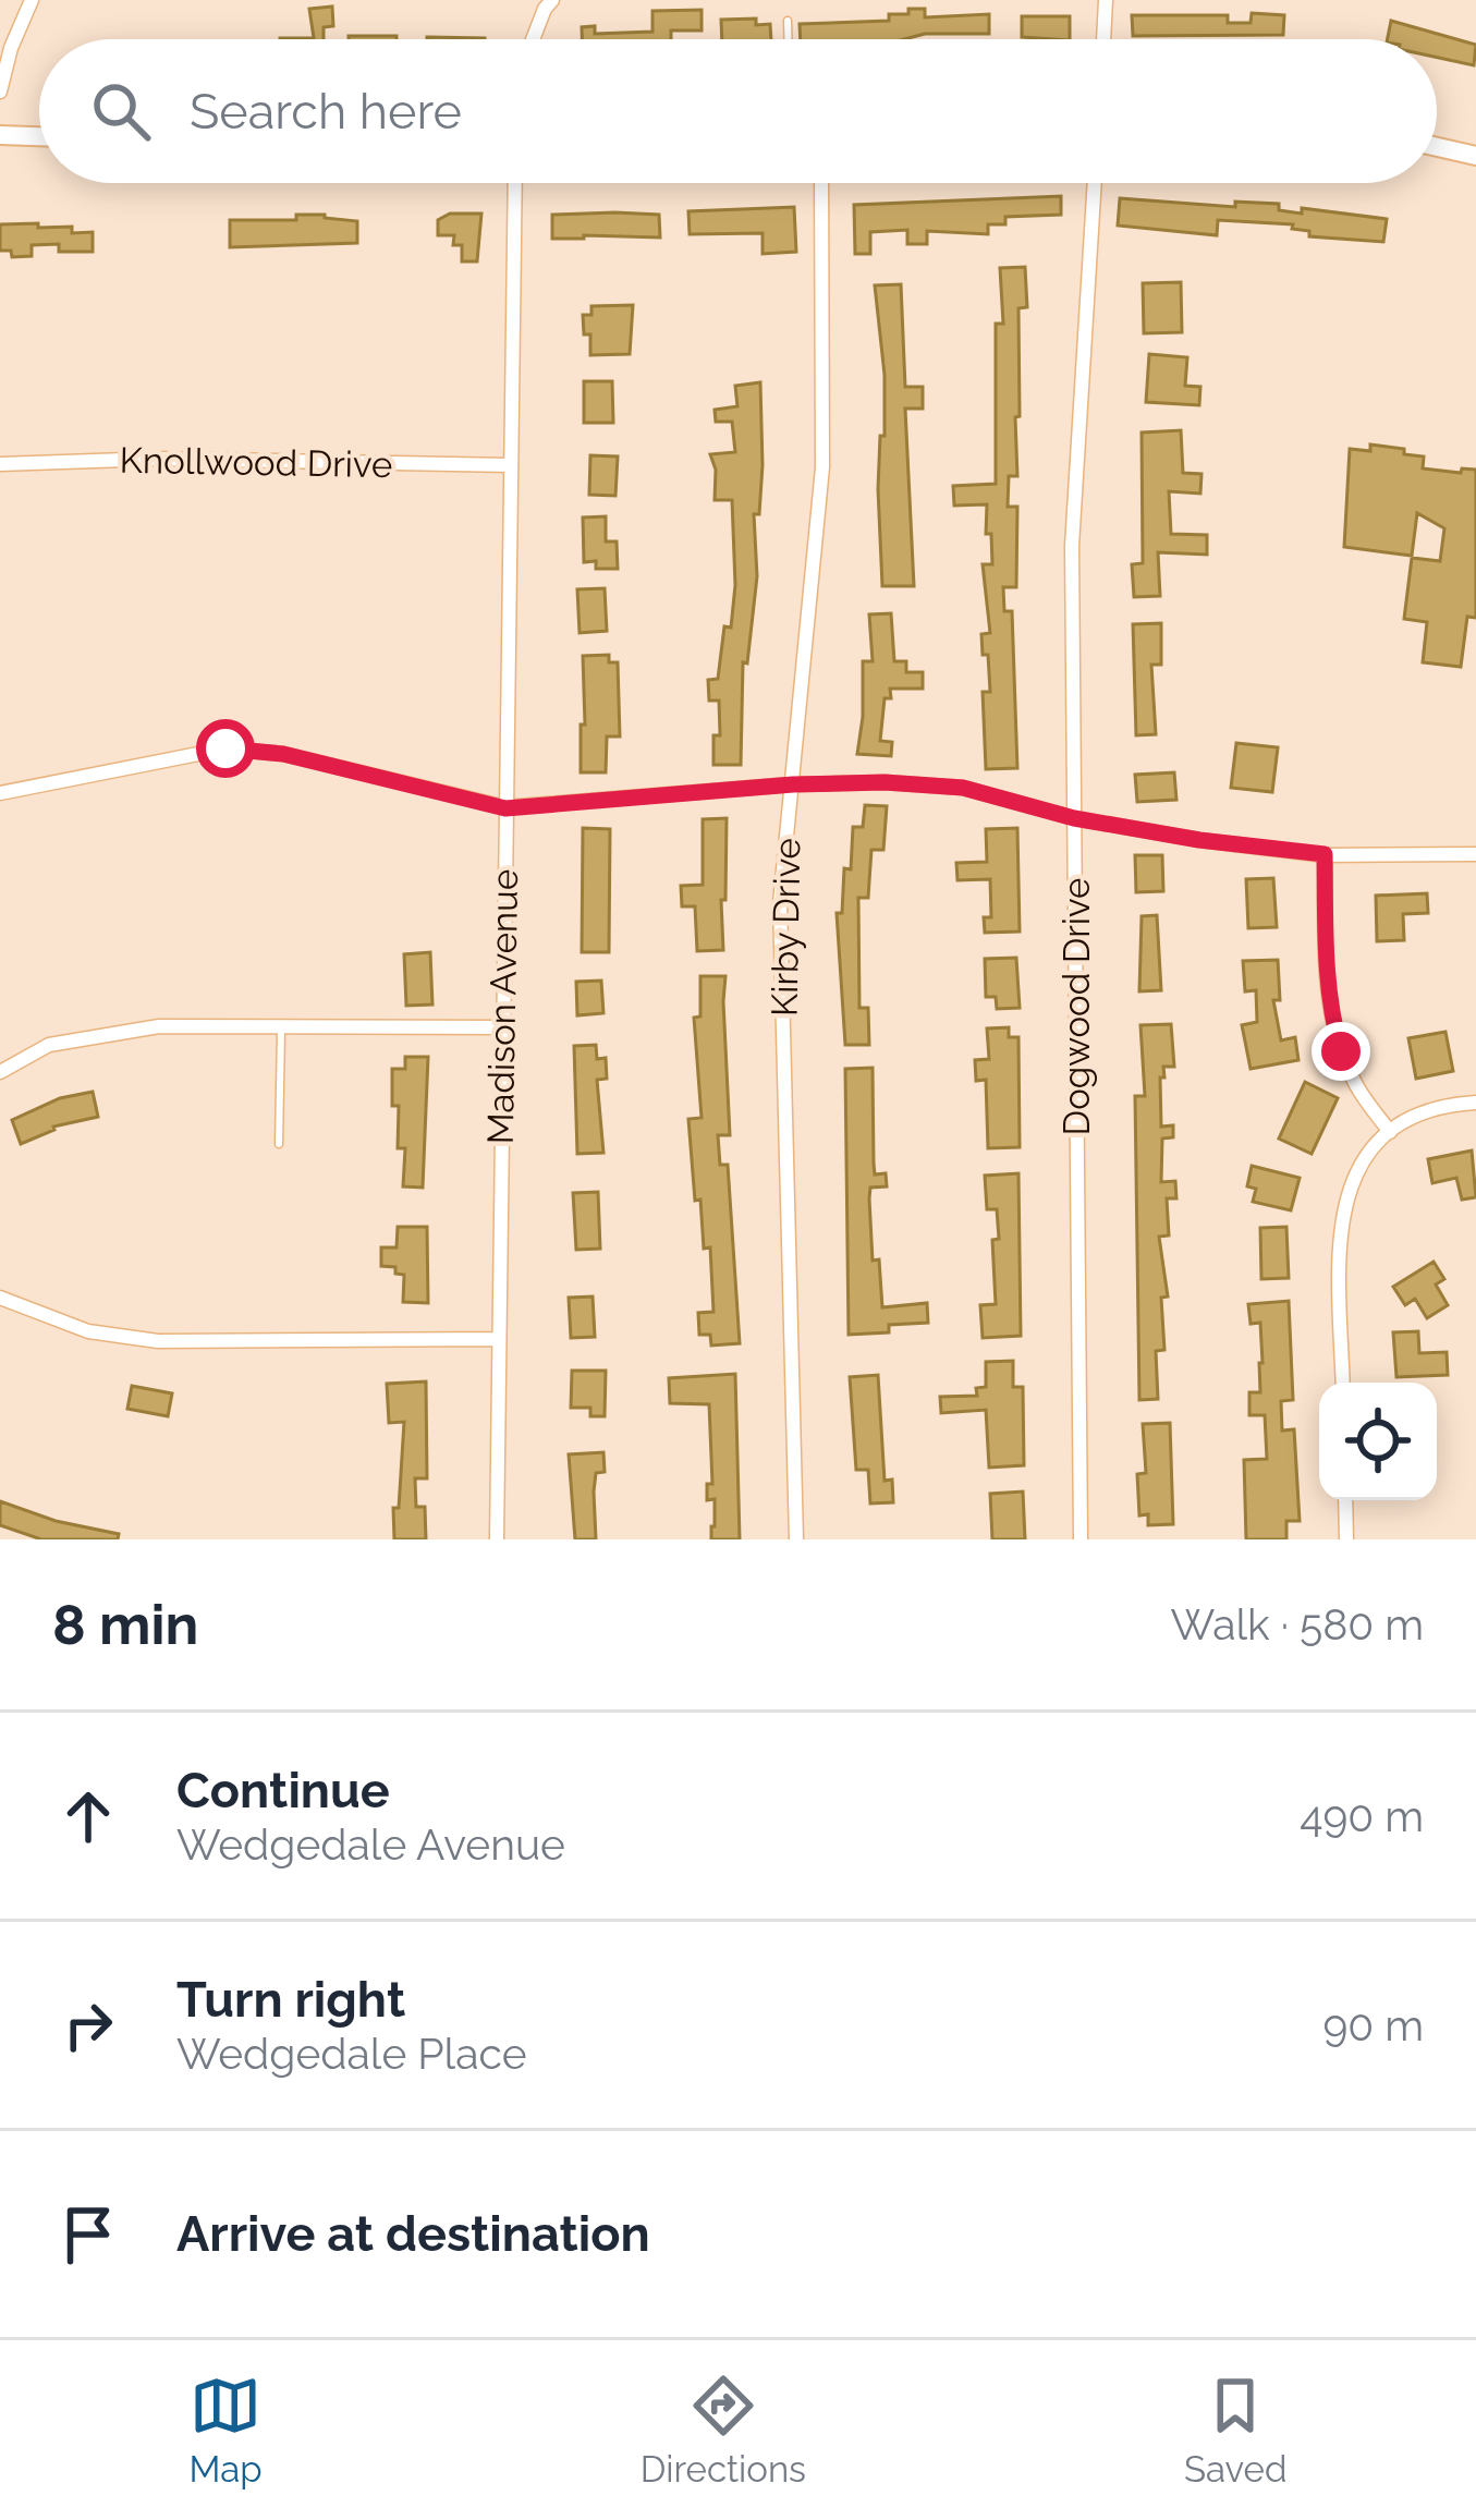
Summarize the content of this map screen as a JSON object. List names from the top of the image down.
{
  "streets": {
    "street": [
      "Knollwood Drive",
      "Kirby Drive",
      "Madison Avenue",
      "Dogwood Drive"
    ]
  },
  "crossings": [
    ["Knollwood Drive", "Madison Avenue"]
  ],
  "page": {
    "search": "Search here",
    "heading": ["8 min", "Walk · 580 m"],
    "list": [
      ["Continue", "Wedgedale Avenue", "490 m"],
      ["Turn right", "Wedgedale Place", "90 m"],
      "Arrive at destination"
    ],
    "nav": ["Map", "Directions", "Saved"]
  }
}
